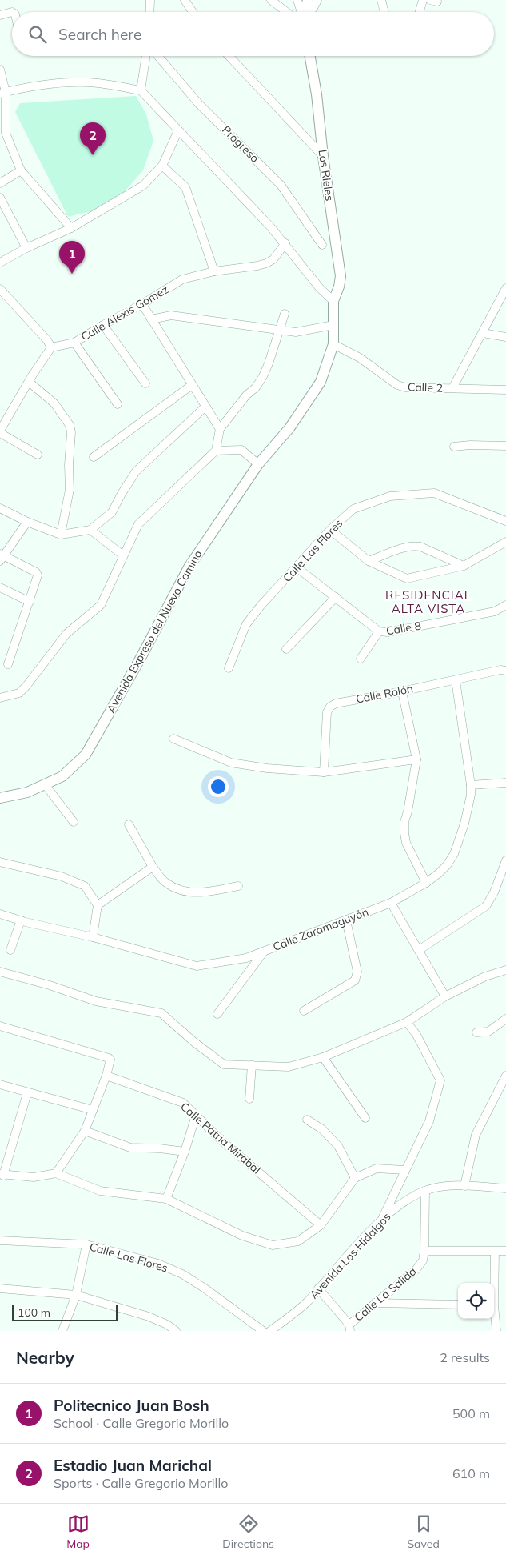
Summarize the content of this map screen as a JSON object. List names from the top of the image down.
{
  "streets": {
    "street": [
      "Progreso",
      "Los Rieles",
      "Calle Alexis Gomez",
      "Calle 2",
      "Calle Las Flores",
      "Calle 8",
      "Avenida Expreso del Nuevo Camino",
      "Calle Rolón",
      "Calle Zaramaguyón",
      "Calle Patria Mirabal",
      "Avenida Los Hidalgos",
      "Calle La Salida"
    ]
  },
  "crossings": [
    ["Los Rieles", "Avenida Expreso del Nuevo Camino"],
    ["Calle 2", "Avenida Expreso del Nuevo Camino"],
    ["Calle Las Flores", "Calle 8"],
    ["Calle Rolón", "Calle Zaramaguyón"],
    ["Avenida Los Hidalgos", "Calle La Salida"]
  ],
  "districts": ["RESIDENCIAL ALTA VISTA"],
  "scale_bar": "100 m",
  "page": {
    "search": "Search here",
    "pins": ["2", "1"],
    "scale": "100 m",
    "heading": ["Nearby", "2 results"],
    "list": [
      {
        "mark": "1",
        "name": "Politecnico Juan Bosh",
        "note": "School · Calle Gregorio Morillo",
        "value": "500 m"
      },
      {
        "mark": "2",
        "name": "Estadio Juan Marichal",
        "note": "Sports · Calle Gregorio Morillo",
        "value": "610 m"
      }
    ],
    "nav": ["Map", "Directions", "Saved"]
  }
}
